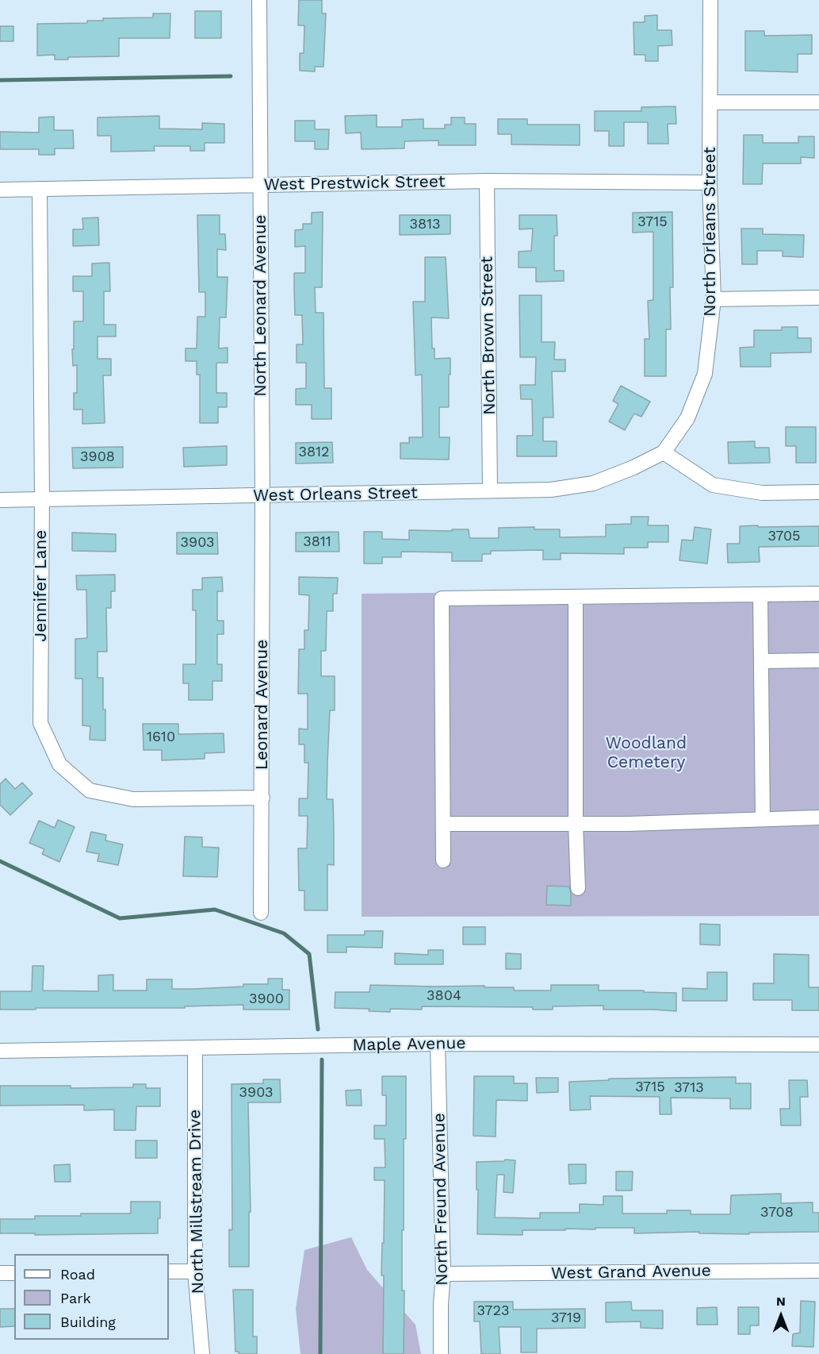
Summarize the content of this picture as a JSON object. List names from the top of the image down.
{
  "streets": {
    "street": [
      "West Prestwick Street",
      "North Orleans Street",
      "North Leonard Avenue",
      "North Brown Street",
      "West Orleans Street",
      "Jennifer Lane",
      "Leonard Avenue",
      "Maple Avenue",
      "North Freund Avenue",
      "North Millstream Drive",
      "West Grand Avenue"
    ]
  },
  "crossings": [
    ["West Prestwick Street", "North Orleans Street"],
    ["West Prestwick Street", "North Leonard Avenue"],
    ["West Prestwick Street", "North Brown Street"],
    ["West Prestwick Street", "Jennifer Lane"],
    ["North Orleans Street", "West Orleans Street"],
    ["North Leonard Avenue", "West Orleans Street"],
    ["North Leonard Avenue", "Leonard Avenue"],
    ["North Brown Street", "West Orleans Street"],
    ["West Orleans Street", "Jennifer Lane"],
    ["West Orleans Street", "Leonard Avenue"],
    ["Jennifer Lane", "Leonard Avenue"],
    ["Maple Avenue", "North Freund Avenue"],
    ["Maple Avenue", "North Millstream Drive"],
    ["North Freund Avenue", "West Grand Avenue"]
  ],
  "parks": ["Woodland Cemetery"],
  "house_numbers": [
    "3715",
    "3813",
    "3812",
    "3908",
    "3705",
    "3811",
    "3903",
    "1610",
    "3804",
    "3900",
    "3715",
    "3713",
    "3903",
    "3708",
    "3723",
    "3719"
  ],
  "legend": ["Road", "Park", "Building"],
  "north": "top"
}
